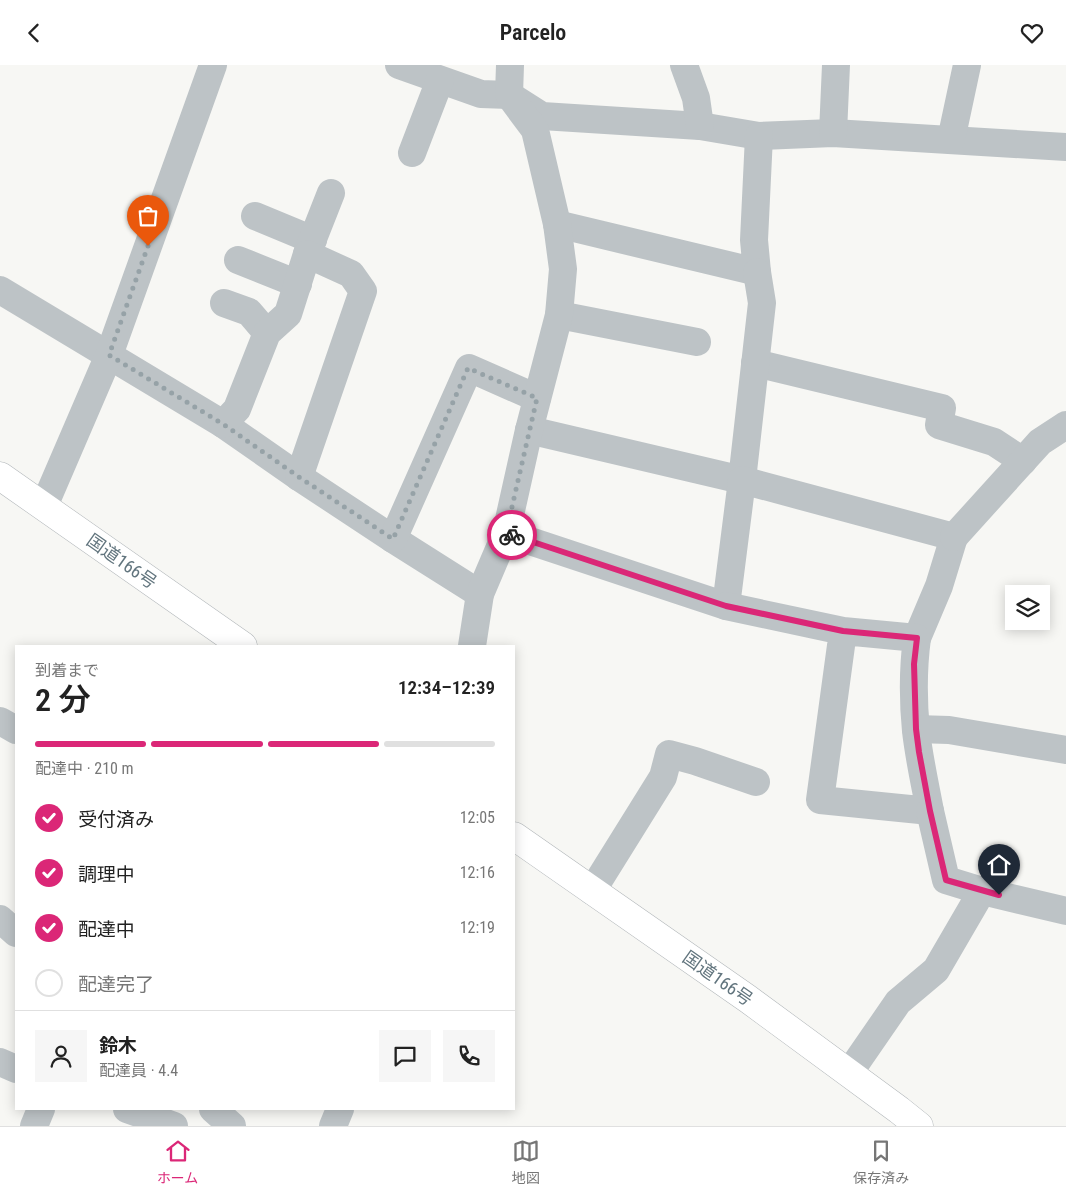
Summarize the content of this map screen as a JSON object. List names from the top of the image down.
{
  "streets": {
    "highway": ["国道166号"]
  },
  "page": {
    "header": "Parcelo",
    "heading": ["2 分", "到着まで", "12:34–12:39"],
    "panel": ["鈴木", "配達員 · 4.4"],
    "bar": "配達中 · 210 m",
    "list": [
      ["受付済み", "12:05"],
      ["調理中", "12:16"],
      ["配達中", "12:19"],
      "配達完了"
    ],
    "tabs": ["ホーム", "地図", "保存済み"]
  }
}
